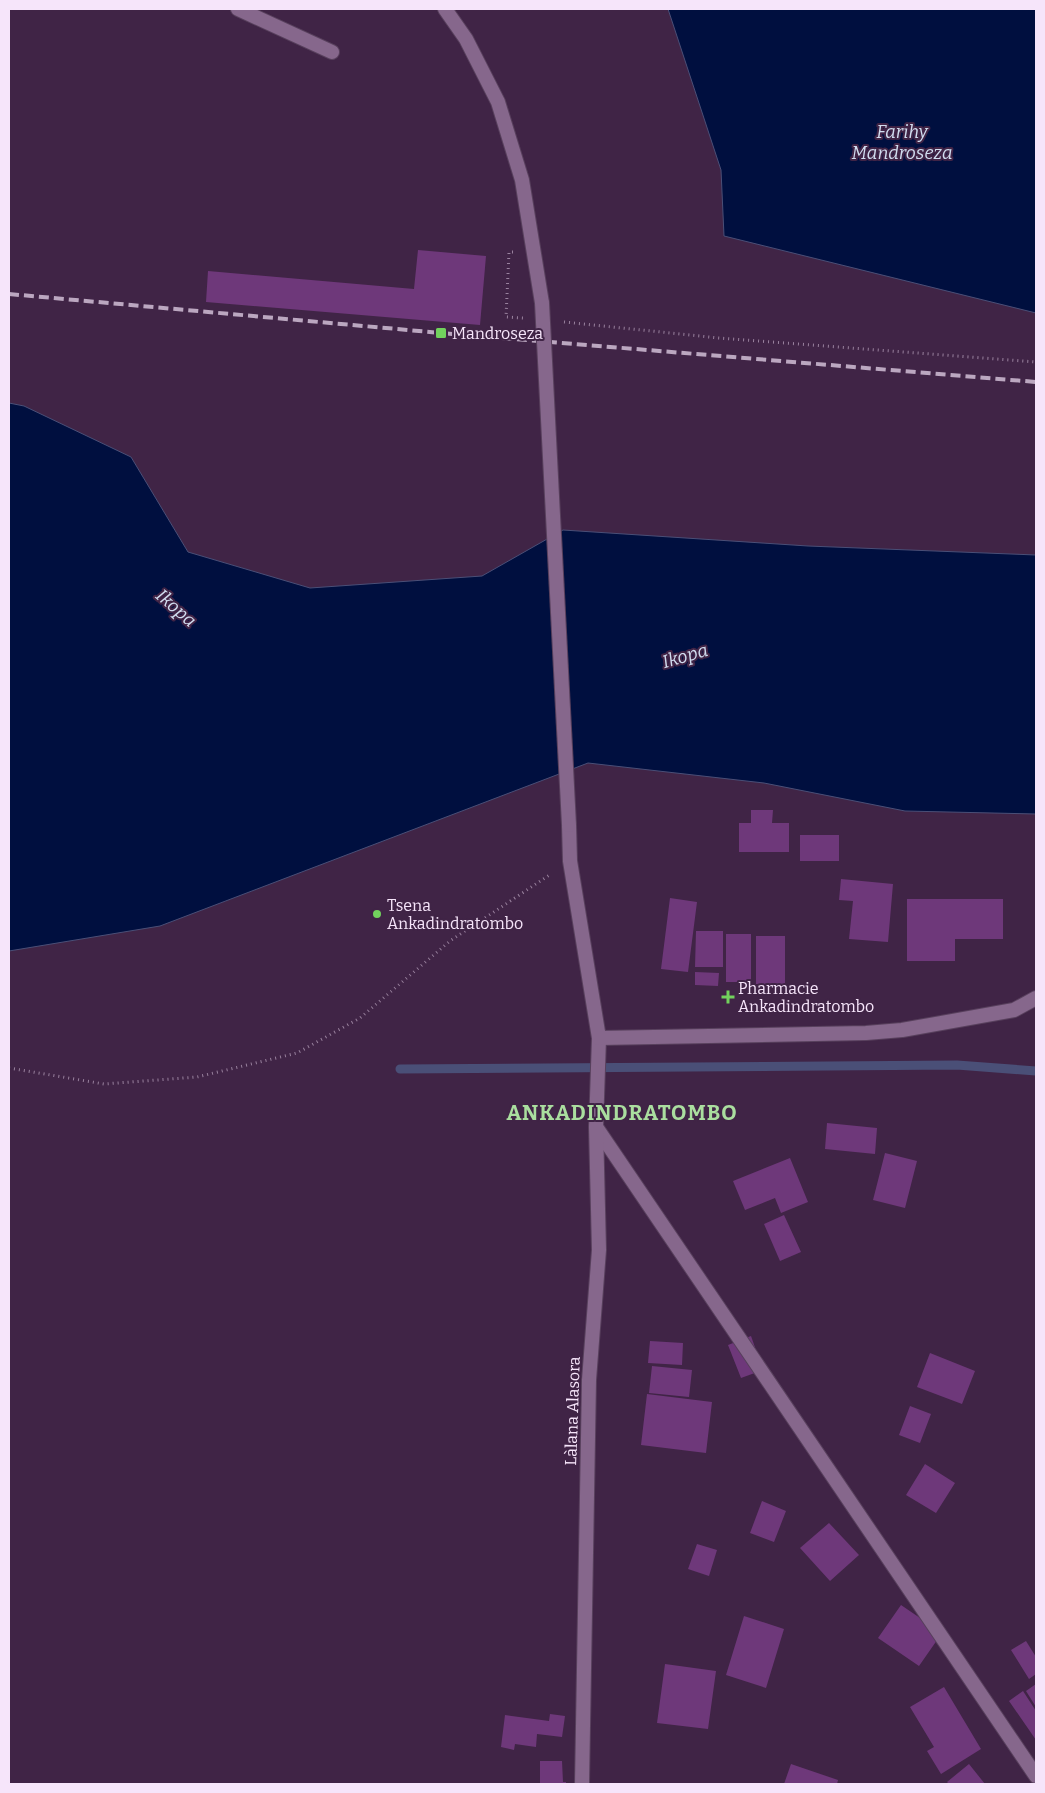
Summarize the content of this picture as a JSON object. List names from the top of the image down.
{
  "streets": {
    "street": ["Làlana Alasora"]
  },
  "districts": ["ANKADINDRATOMBO"],
  "water": ["Farihy Mandroseza", "Ikopa"],
  "places": {
    "transit": ["Mandroseza"],
    "other": ["Tsena Ankadindratombo"],
    "health": ["Pharmacie Ankadindratombo"]
  }
}
